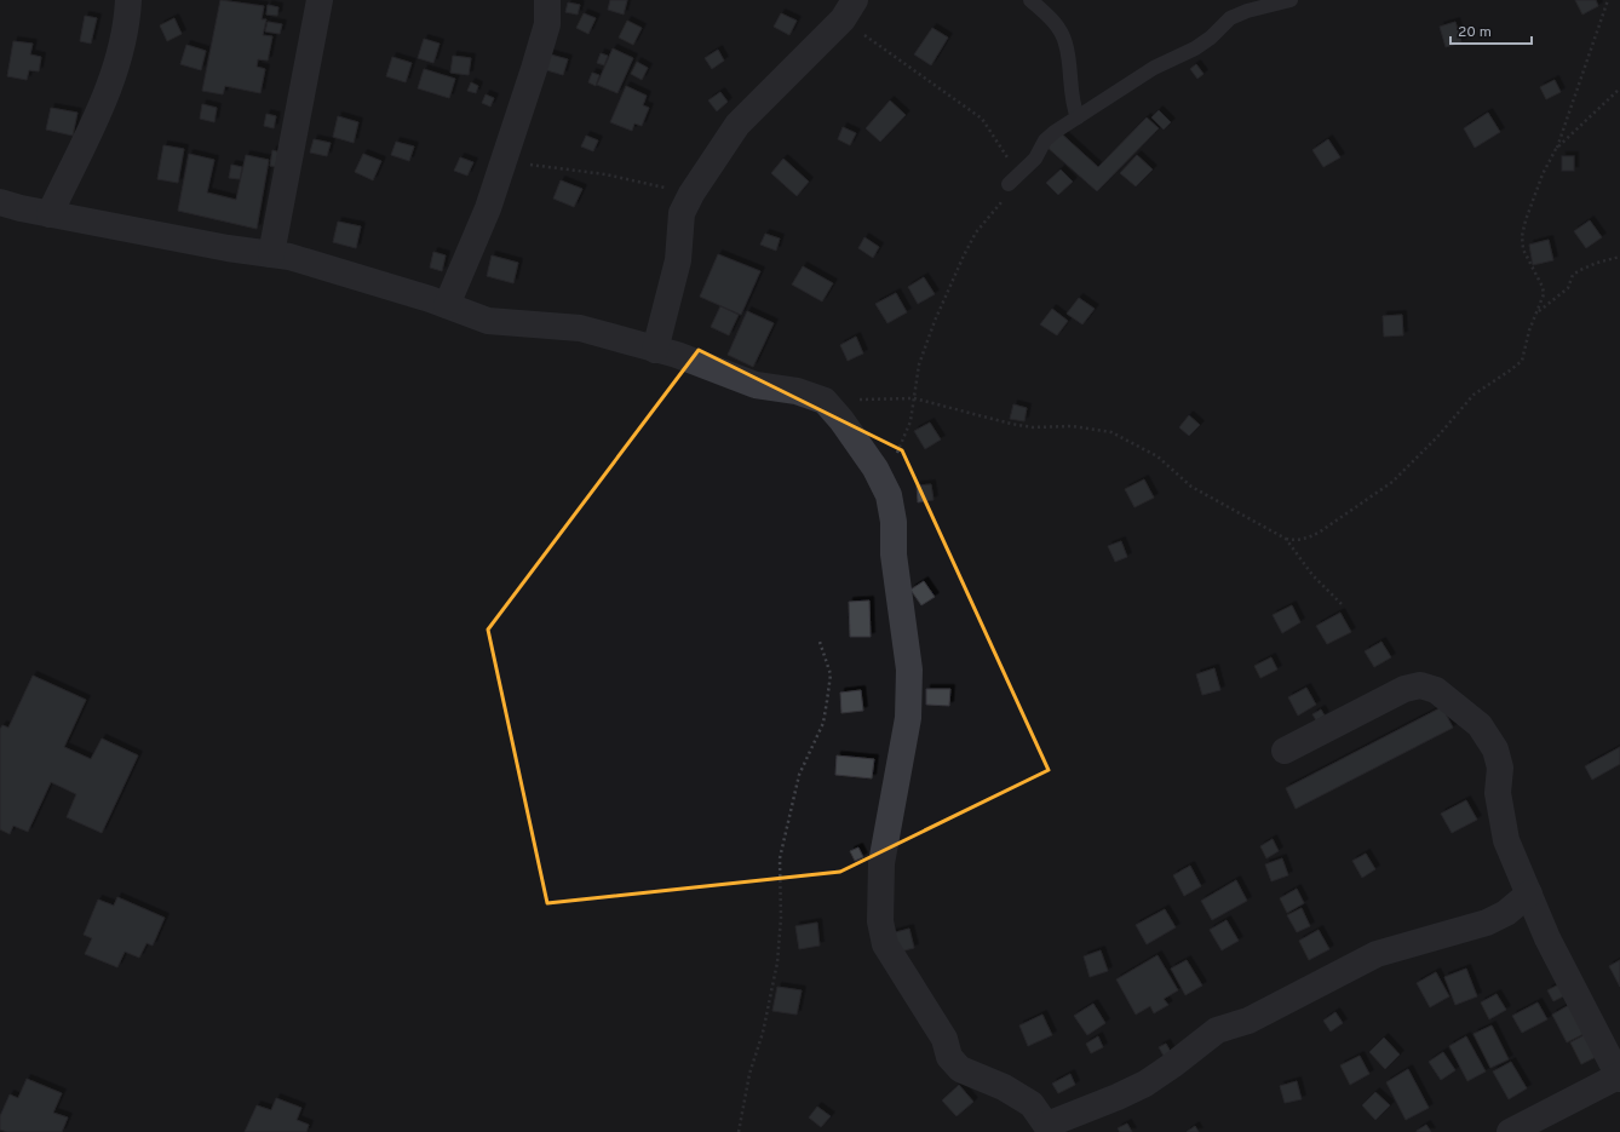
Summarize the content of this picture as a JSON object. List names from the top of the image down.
{
  "scale_bar": "20 m"
}
